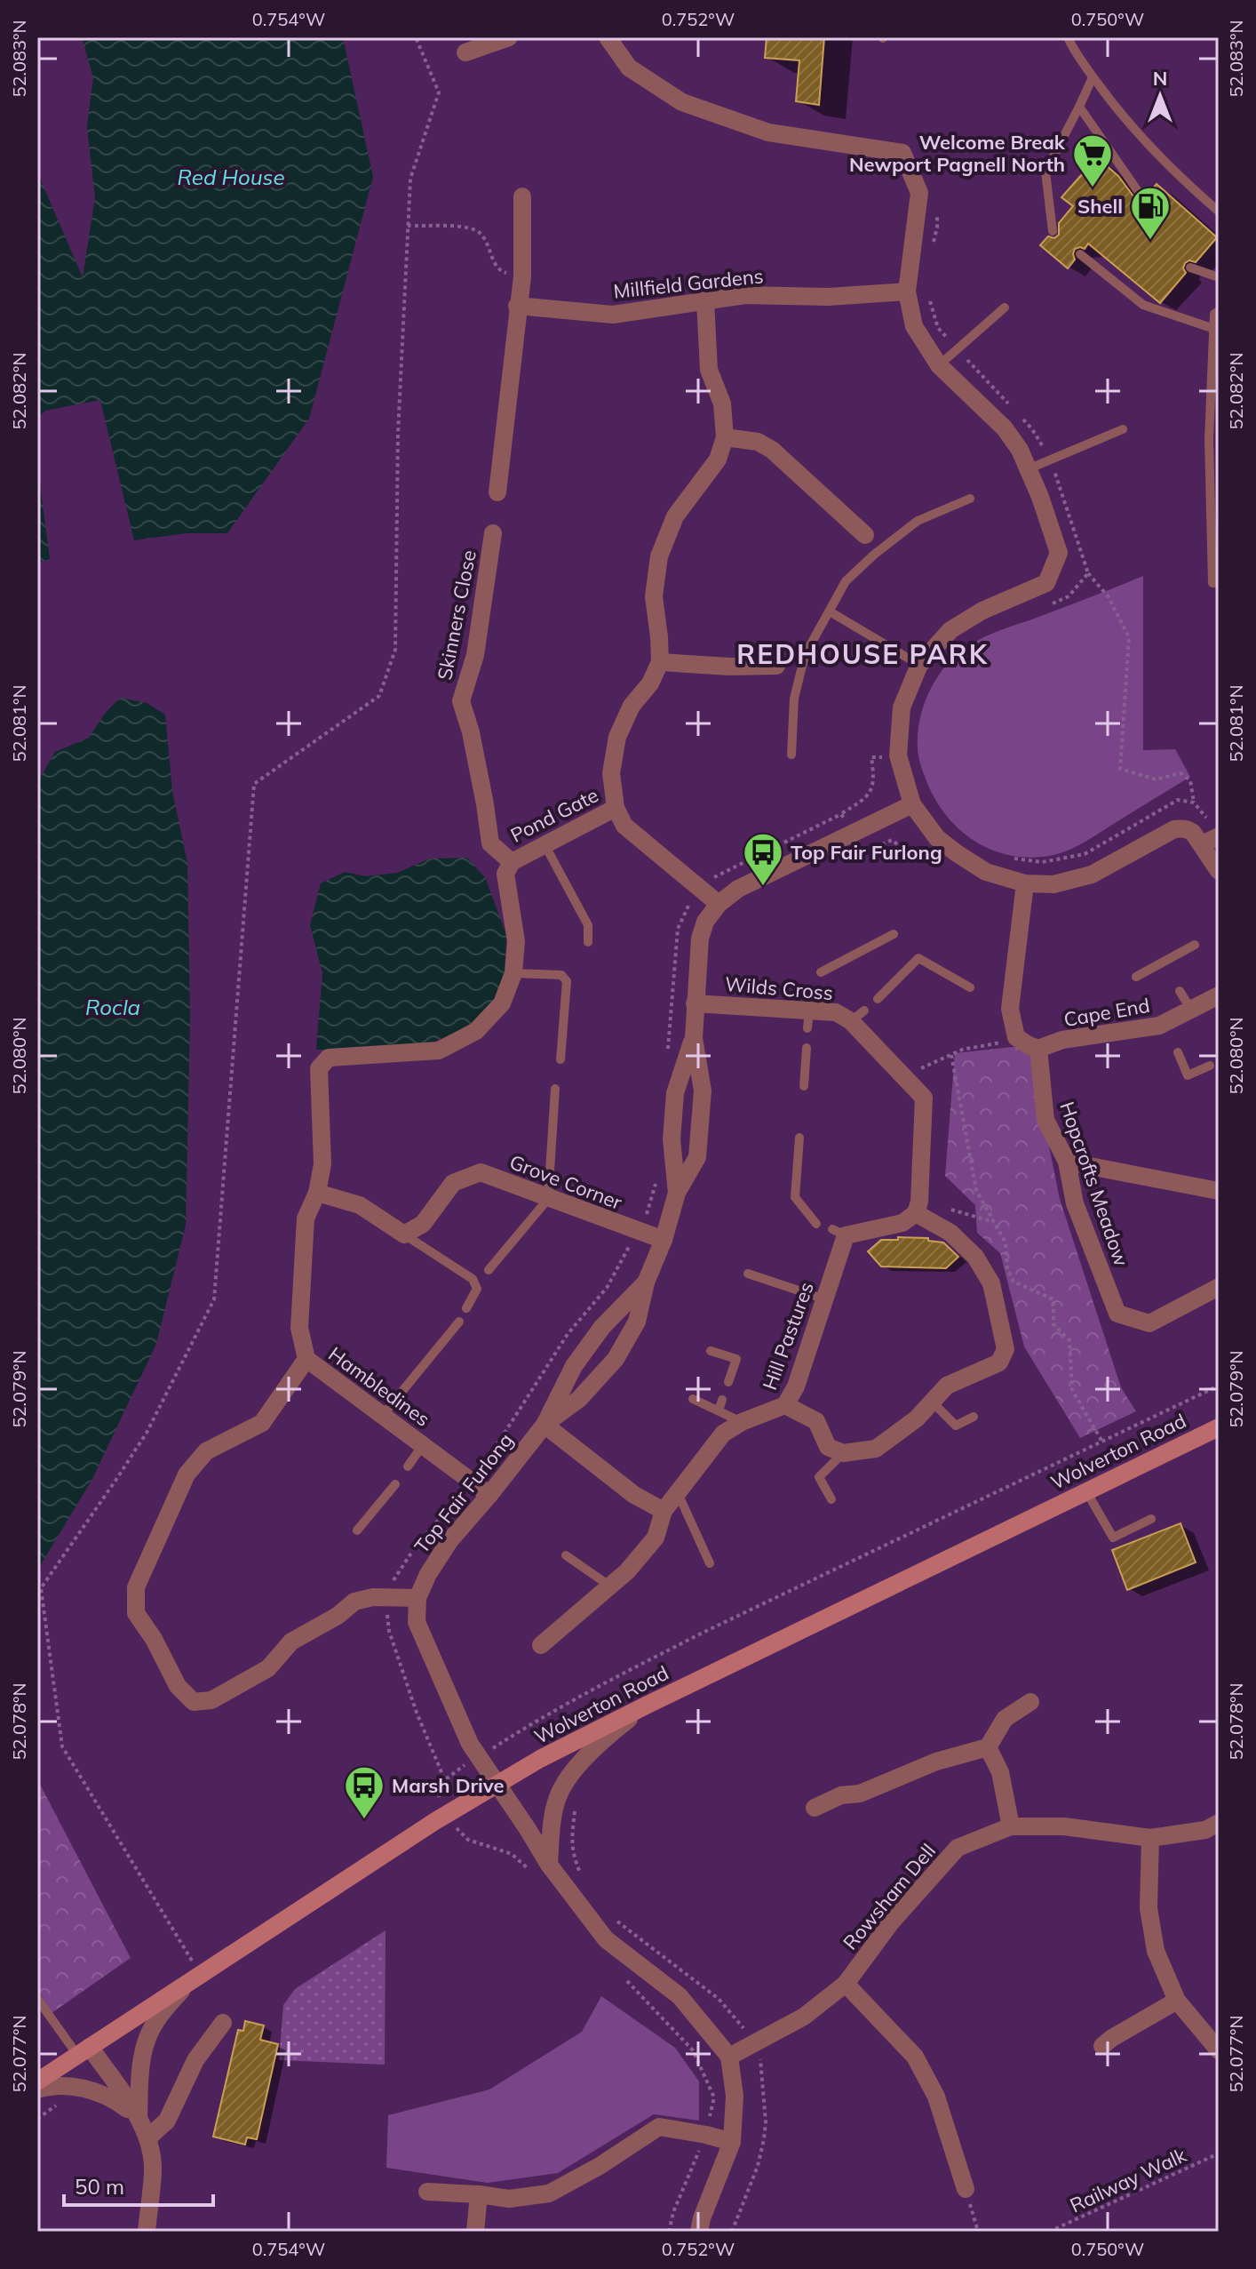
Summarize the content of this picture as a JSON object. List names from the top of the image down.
{
  "streets": {
    "street": [
      "Millfield Gardens",
      "Skinners Close",
      "Pond Gate",
      "Wilds Cross",
      "Cape End",
      "Grove Corner",
      "Hopcrofts Meadow",
      "Hill Pastures",
      "Hambledines",
      "Wolverton Road",
      "Top Fair Furlong",
      "Rowsham Dell"
    ],
    "path": ["Railway Walk"]
  },
  "crossings": [
    ["Skinners Close", "Pond Gate"],
    ["Skinners Close", "Hambledines"],
    ["Pond Gate", "Hambledines"],
    ["Pond Gate", "Top Fair Furlong"],
    ["Wilds Cross", "Hill Pastures"],
    ["Wilds Cross", "Top Fair Furlong"],
    ["Cape End", "Hopcrofts Meadow"],
    ["Grove Corner", "Top Fair Furlong"],
    ["Hambledines", "Top Fair Furlong"]
  ],
  "districts": ["REDHOUSE PARK"],
  "water": ["Red House", "Rocla"],
  "places": {
    "supermarket": ["Welcome Break Newport Pagnell North"],
    "fuel station": ["Shell"],
    "bus stop": ["Top Fair Furlong", "Marsh Drive"]
  },
  "scale_bar": "50 m",
  "north": "top",
  "coordinates": [
    "0.754°W",
    "0.752°W",
    "0.750°W",
    "52.083°N",
    "52.082°N",
    "52.081°N",
    "52.080°N",
    "52.079°N",
    "52.078°N",
    "52.077°N"
  ]
}
